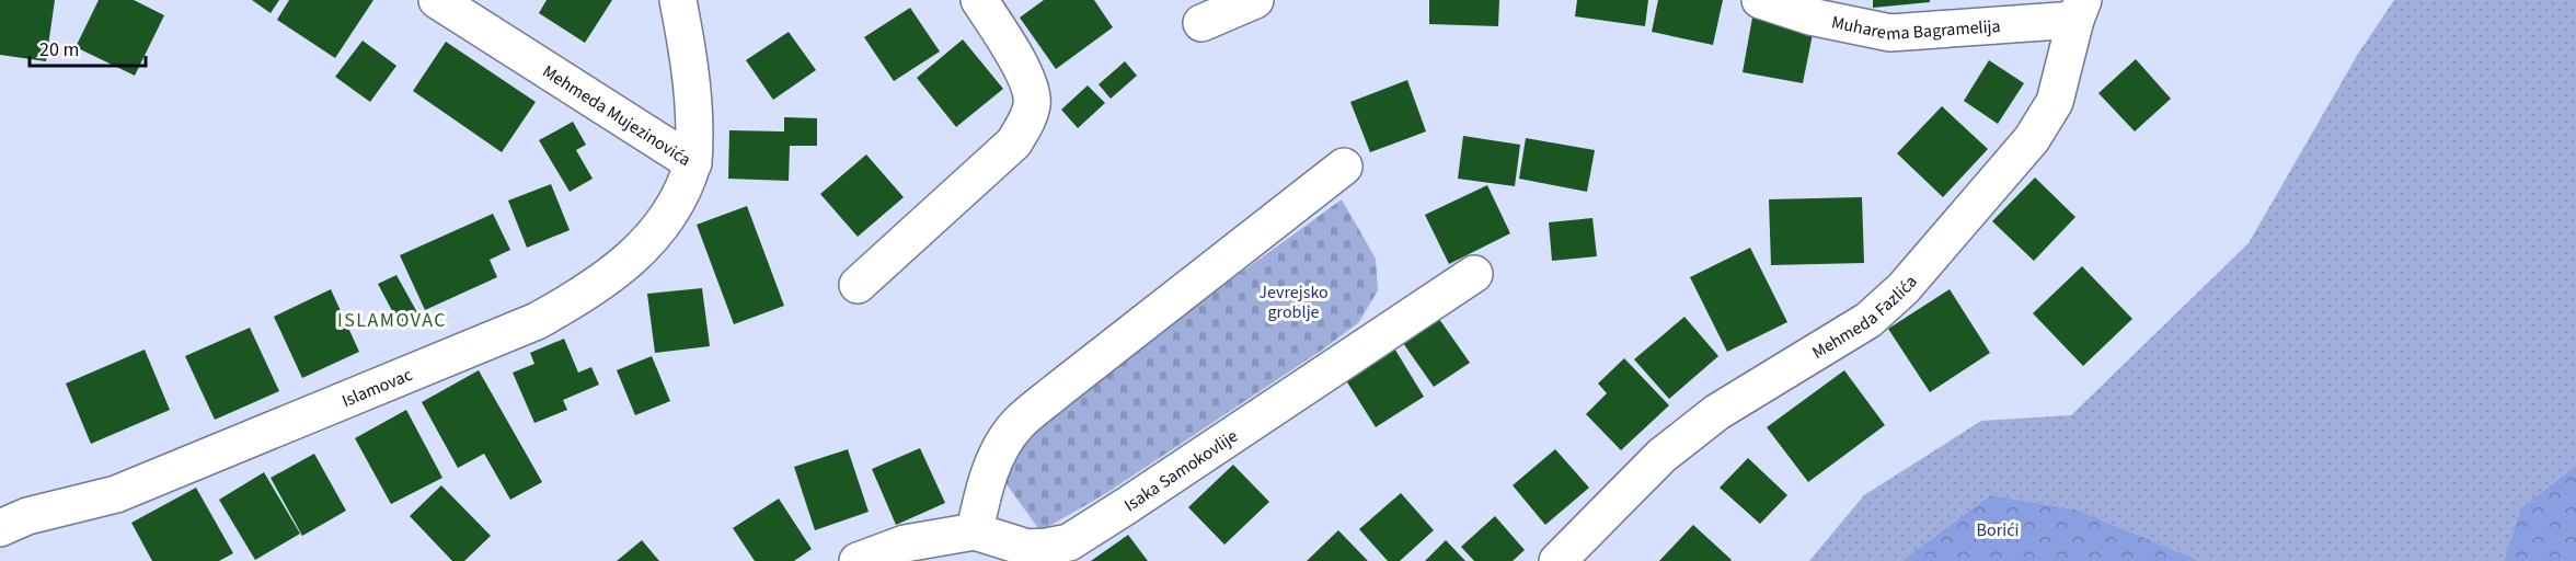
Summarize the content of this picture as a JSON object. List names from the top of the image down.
{
  "streets": {
    "street": [
      "Muharema Bagramelija",
      "Mehmeda Mujezinovića",
      "Mehmeda Fazlića",
      "Islamovac",
      "Isaka Samokovlije"
    ]
  },
  "crossings": [
    ["Muharema Bagramelija", "Mehmeda Fazlića"],
    ["Mehmeda Mujezinovića", "Islamovac"]
  ],
  "districts": ["ISLAMOVAC"],
  "parks": ["Jevrejsko groblje", "Borići"],
  "scale_bar": "20 m"
}
